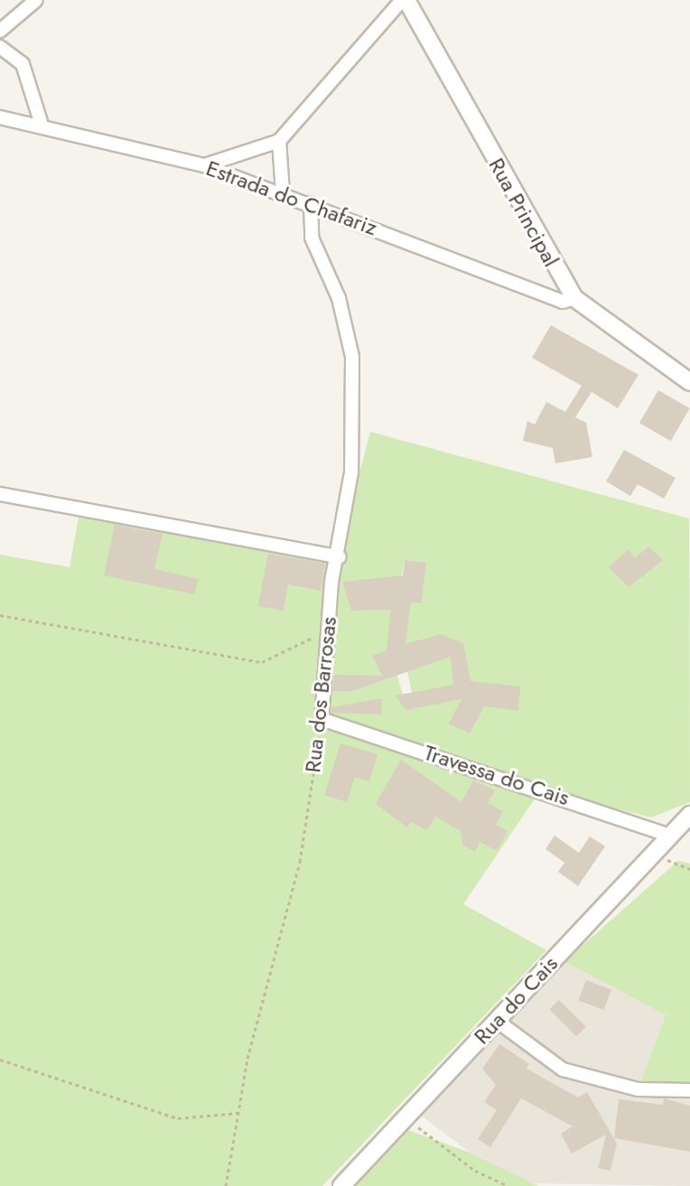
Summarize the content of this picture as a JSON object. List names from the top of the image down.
{
  "streets": {
    "street": [
      "Estrada do Chafariz",
      "Rua Principal",
      "Rua dos Barrosas",
      "Travessa do Cais",
      "Rua do Cais"
    ]
  },
  "crossings": [
    ["Estrada do Chafariz", "Rua Principal"],
    ["Estrada do Chafariz", "Rua dos Barrosas"],
    ["Rua dos Barrosas", "Travessa do Cais"],
    ["Travessa do Cais", "Rua do Cais"]
  ]
}
